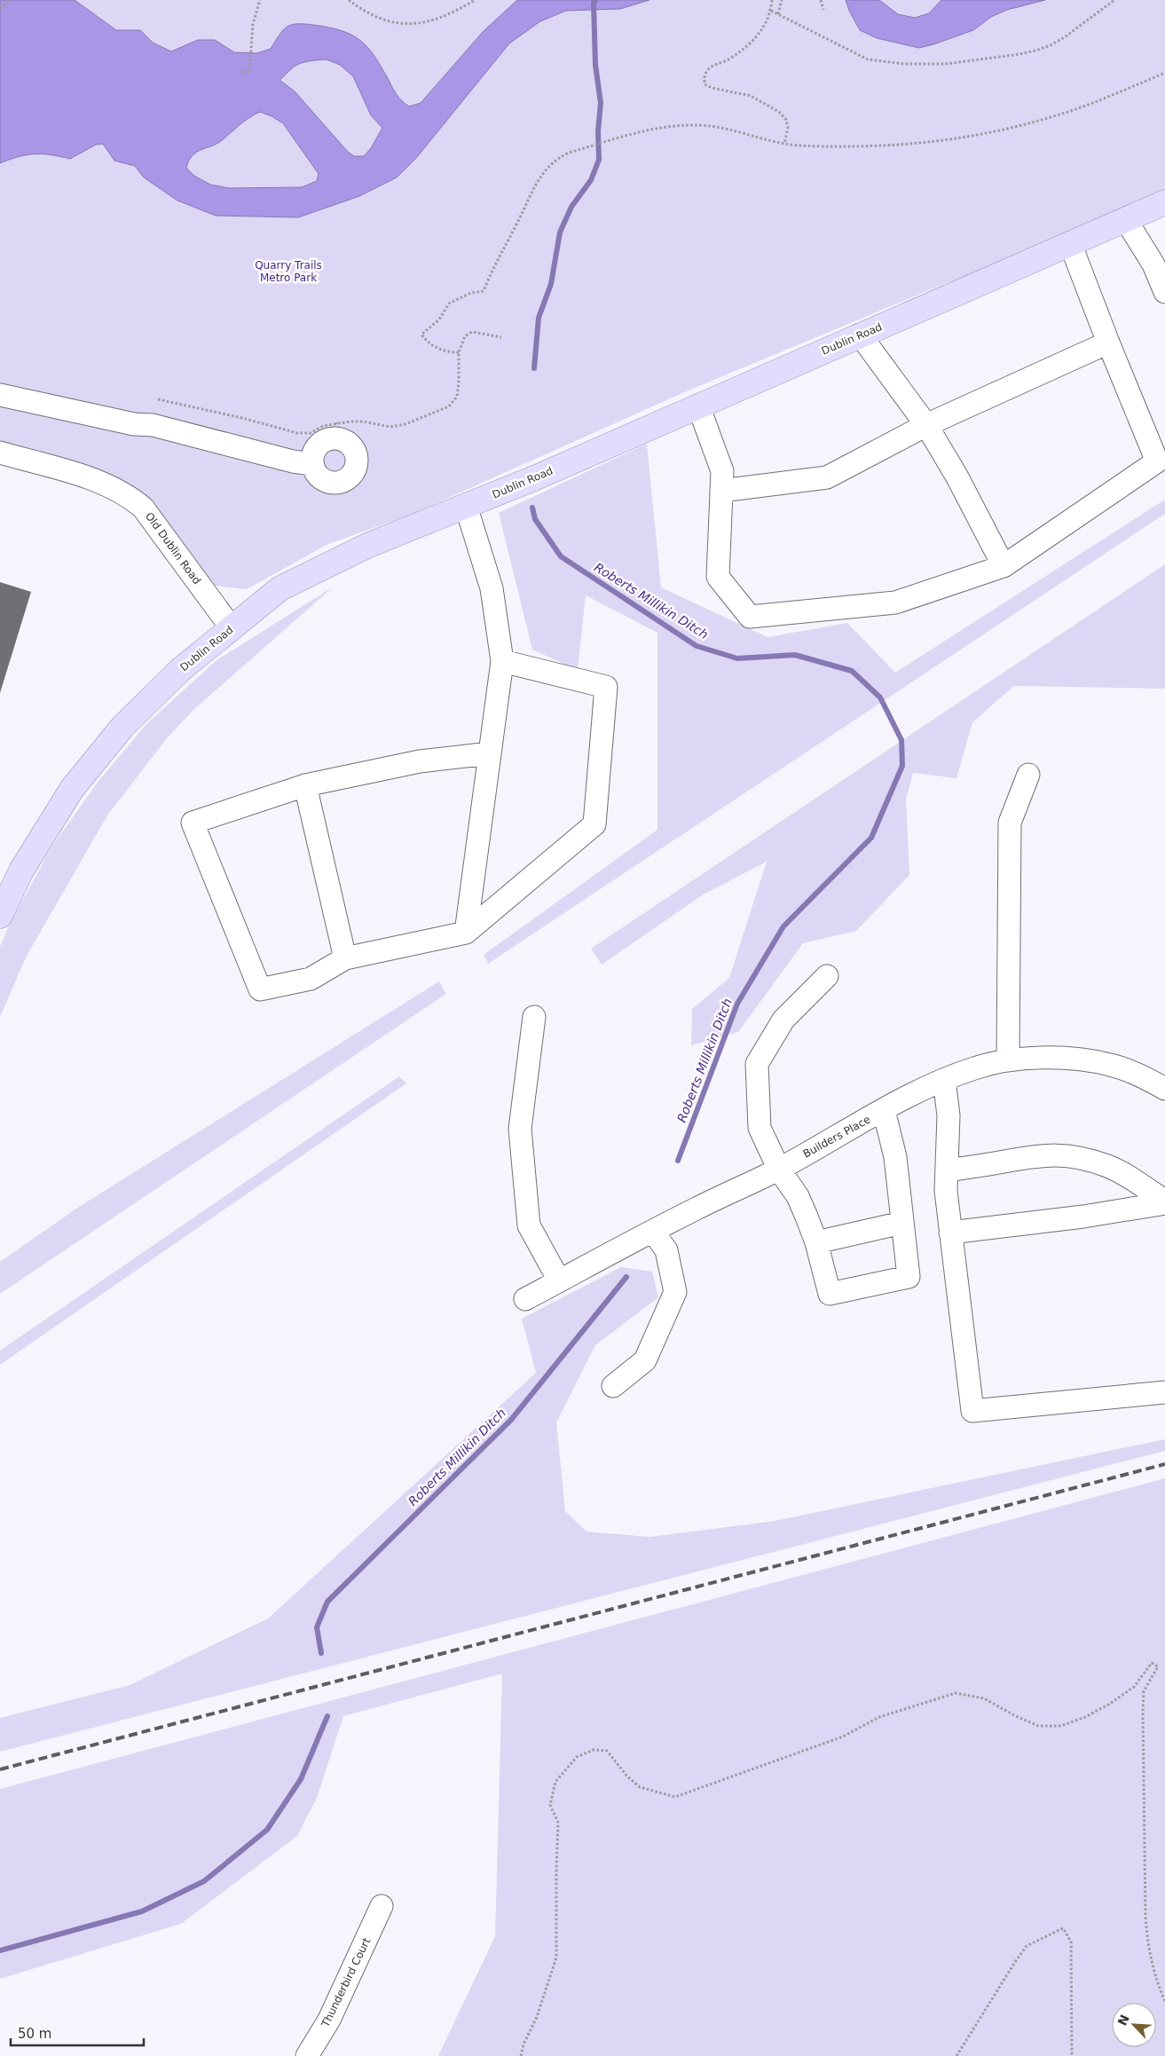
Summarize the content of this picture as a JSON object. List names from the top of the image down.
{
  "streets": {
    "main road": ["Dublin Road"],
    "street": ["Old Dublin Road", "Builders Place", "Thunderbird Court"]
  },
  "crossings": [
    ["Dublin Road", "Old Dublin Road"]
  ],
  "water": ["Roberts Millikin Ditch"],
  "parks": ["Quarry Trails Metro Park"],
  "scale_bar": "50 m",
  "north": "top left"
}
